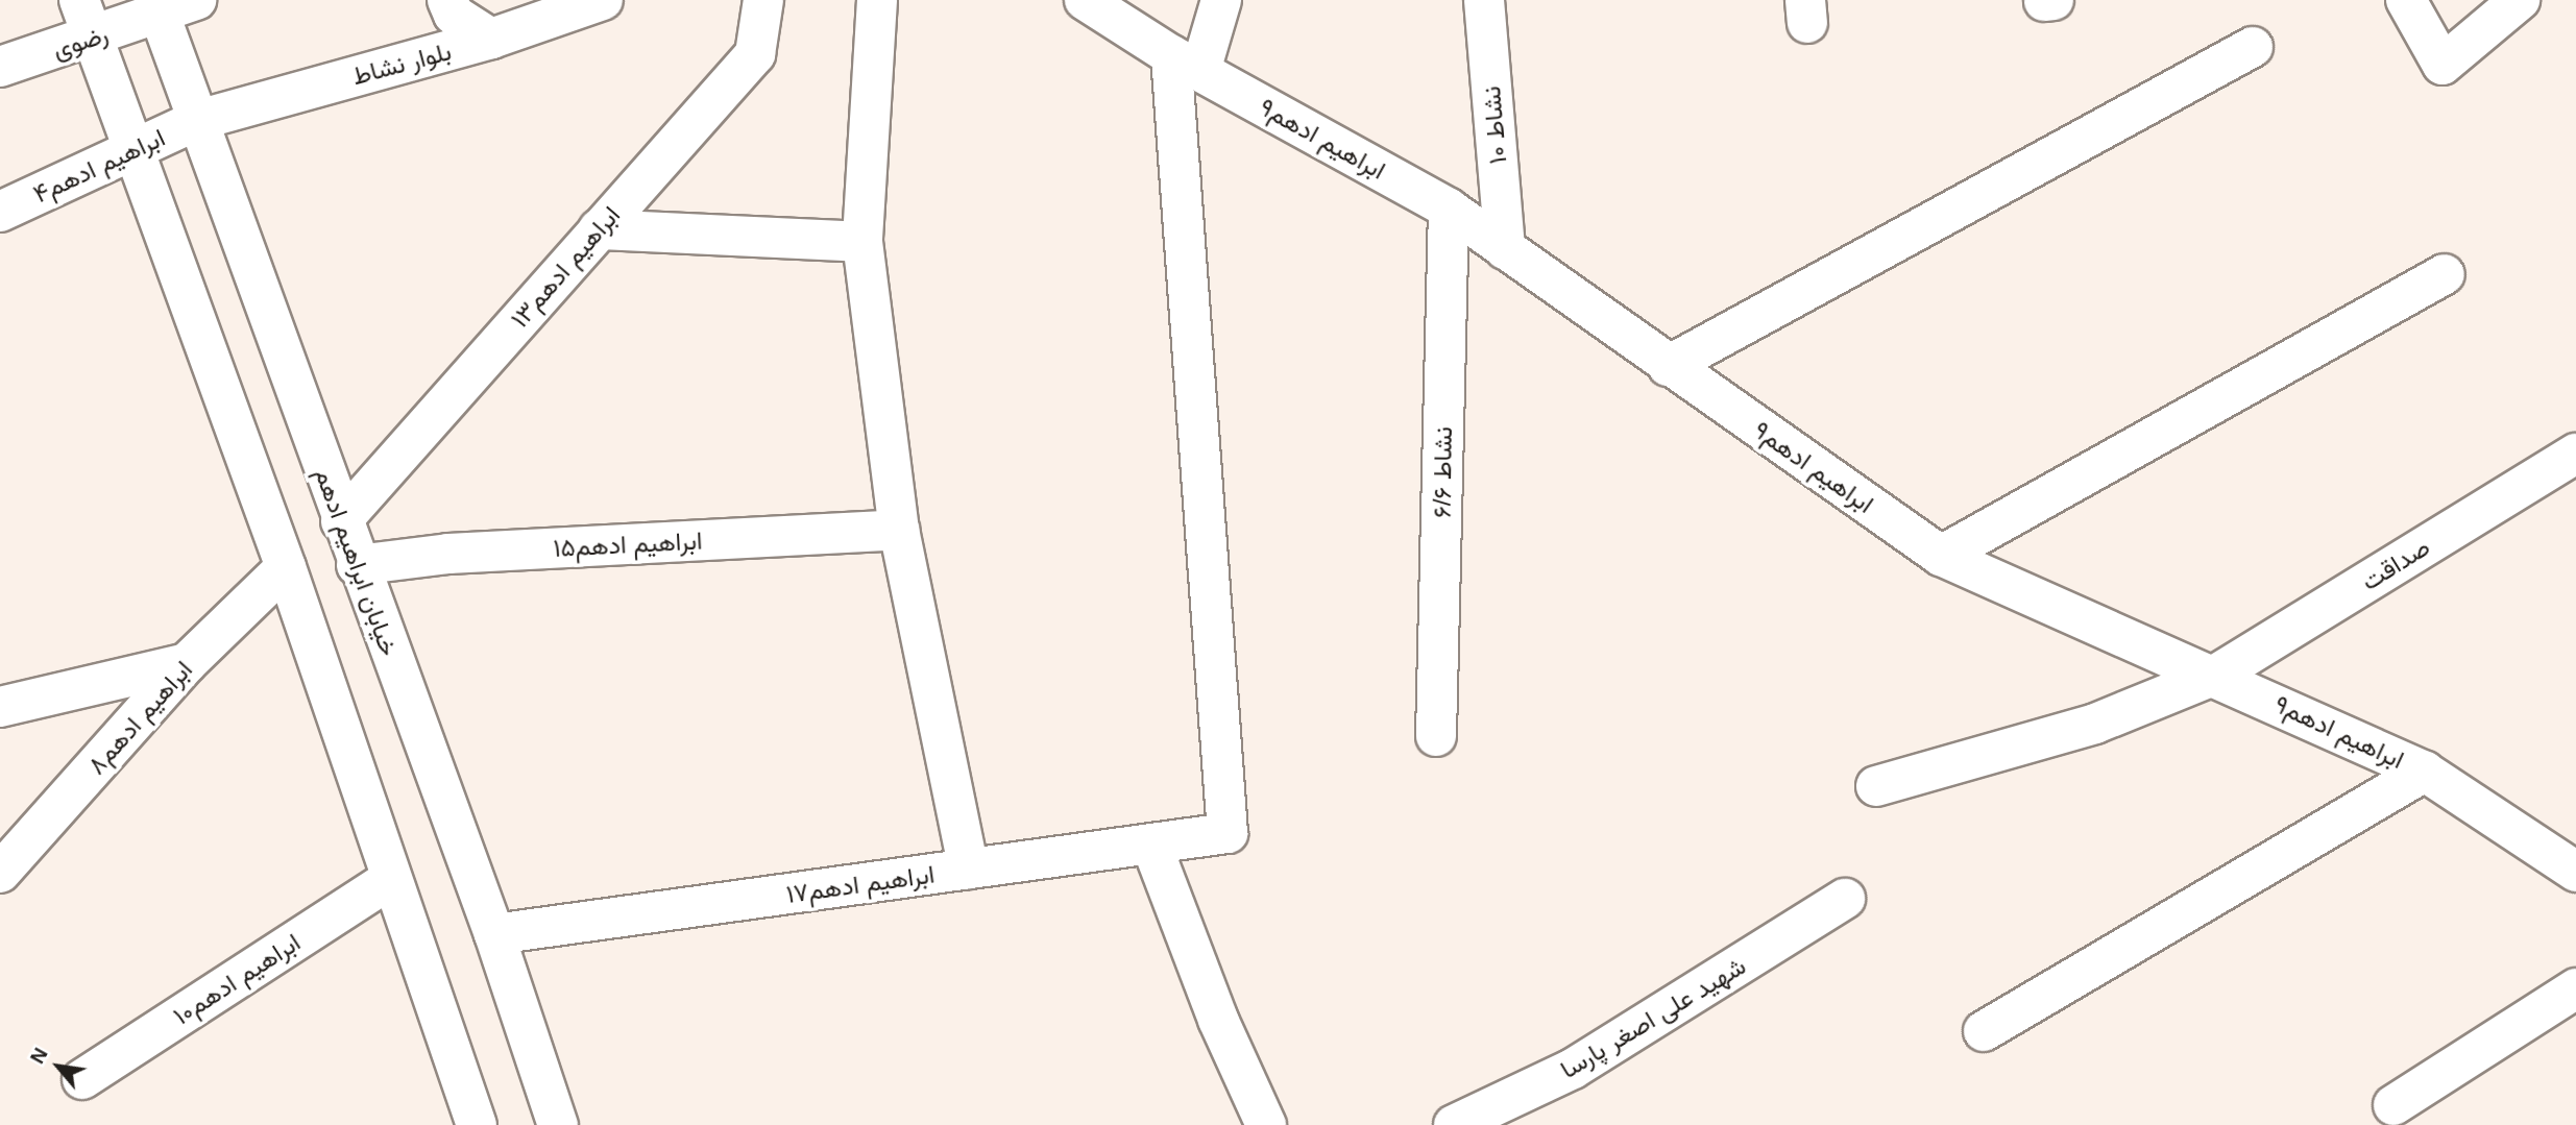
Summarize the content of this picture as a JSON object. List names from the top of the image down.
{
  "streets": {
    "street": [
      "رضوی",
      "بلوار نشاط",
      "نشاط ۱۰",
      "ابراهیم ادهم۹",
      "ابراهیم ادهم۴",
      "ابراهیم ادهم۱۳",
      "نشاط ۶/۶",
      "ابراهیم ادهم۱۵",
      "خیابان ابراهیم ادهم",
      "صداقت",
      "ابراهیم ادهم۸",
      "ابراهیم ادهم۱۷",
      "ابراهیم ادهم۱۰",
      "شهید علی اصغر پارسا"
    ]
  },
  "crossings": [
    ["رضوی", "خیابان ابراهیم ادهم"],
    ["بلوار نشاط", "ابراهیم ادهم۴"],
    ["بلوار نشاط", "خیابان ابراهیم ادهم"],
    ["نشاط ۱۰", "ابراهیم ادهم۹"],
    ["ابراهیم ادهم۹", "نشاط ۶/۶"],
    ["ابراهیم ادهم۹", "صداقت"],
    ["ابراهیم ادهم۹", "ابراهیم ادهم۱۷"],
    ["ابراهیم ادهم۴", "خیابان ابراهیم ادهم"],
    ["ابراهیم ادهم۱۳", "خیابان ابراهیم ادهم"],
    ["ابراهیم ادهم۱۵", "خیابان ابراهیم ادهم"],
    ["خیابان ابراهیم ادهم", "ابراهیم ادهم۱۷"]
  ],
  "north": "top left"
}
